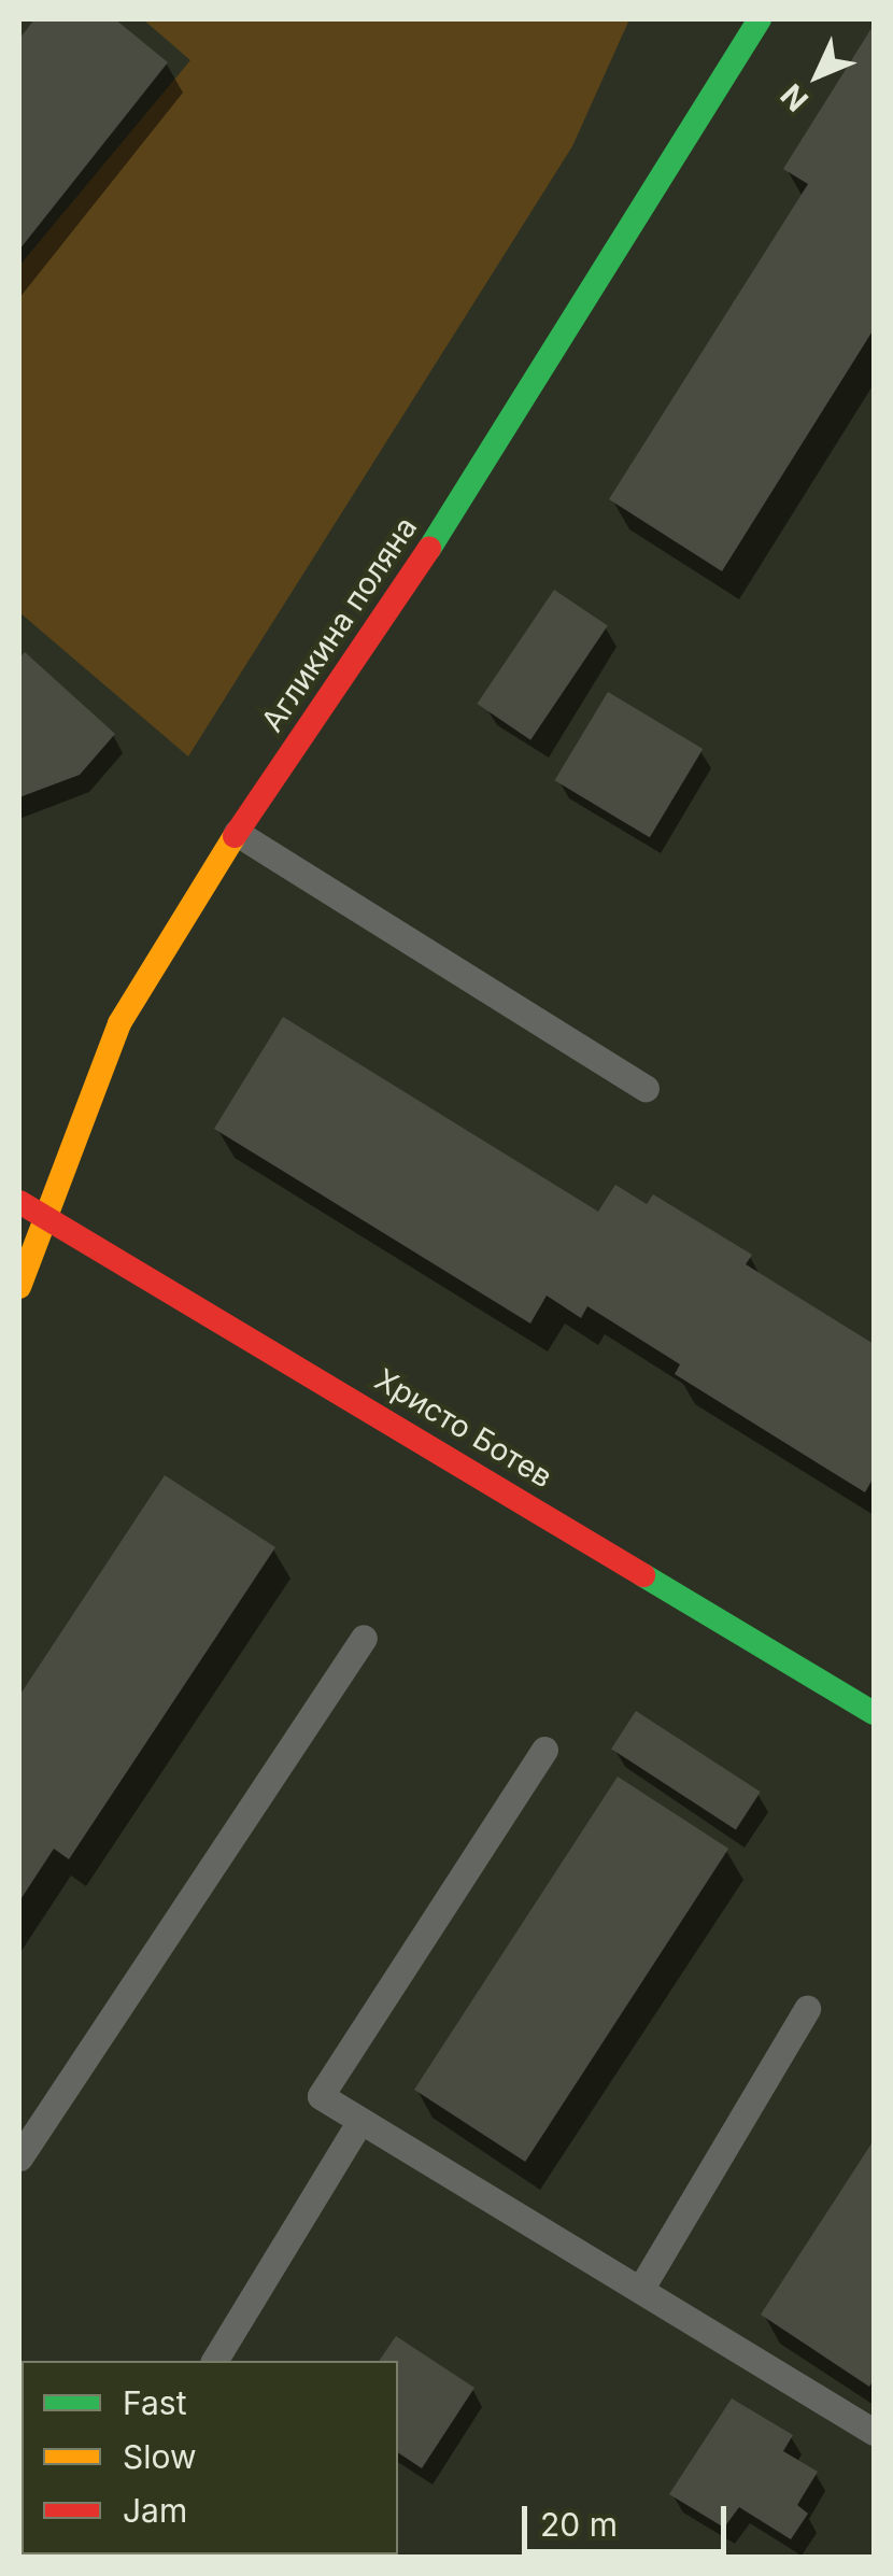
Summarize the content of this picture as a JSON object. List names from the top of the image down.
{
  "streets": {
    "street": ["Агликина поляна", "Христо Ботев"]
  },
  "crossings": [
    ["Агликина поляна", "Христо Ботев"]
  ],
  "legend": ["Fast", "Slow", "Jam"],
  "scale_bar": "20 m",
  "north": "bottom left"
}
